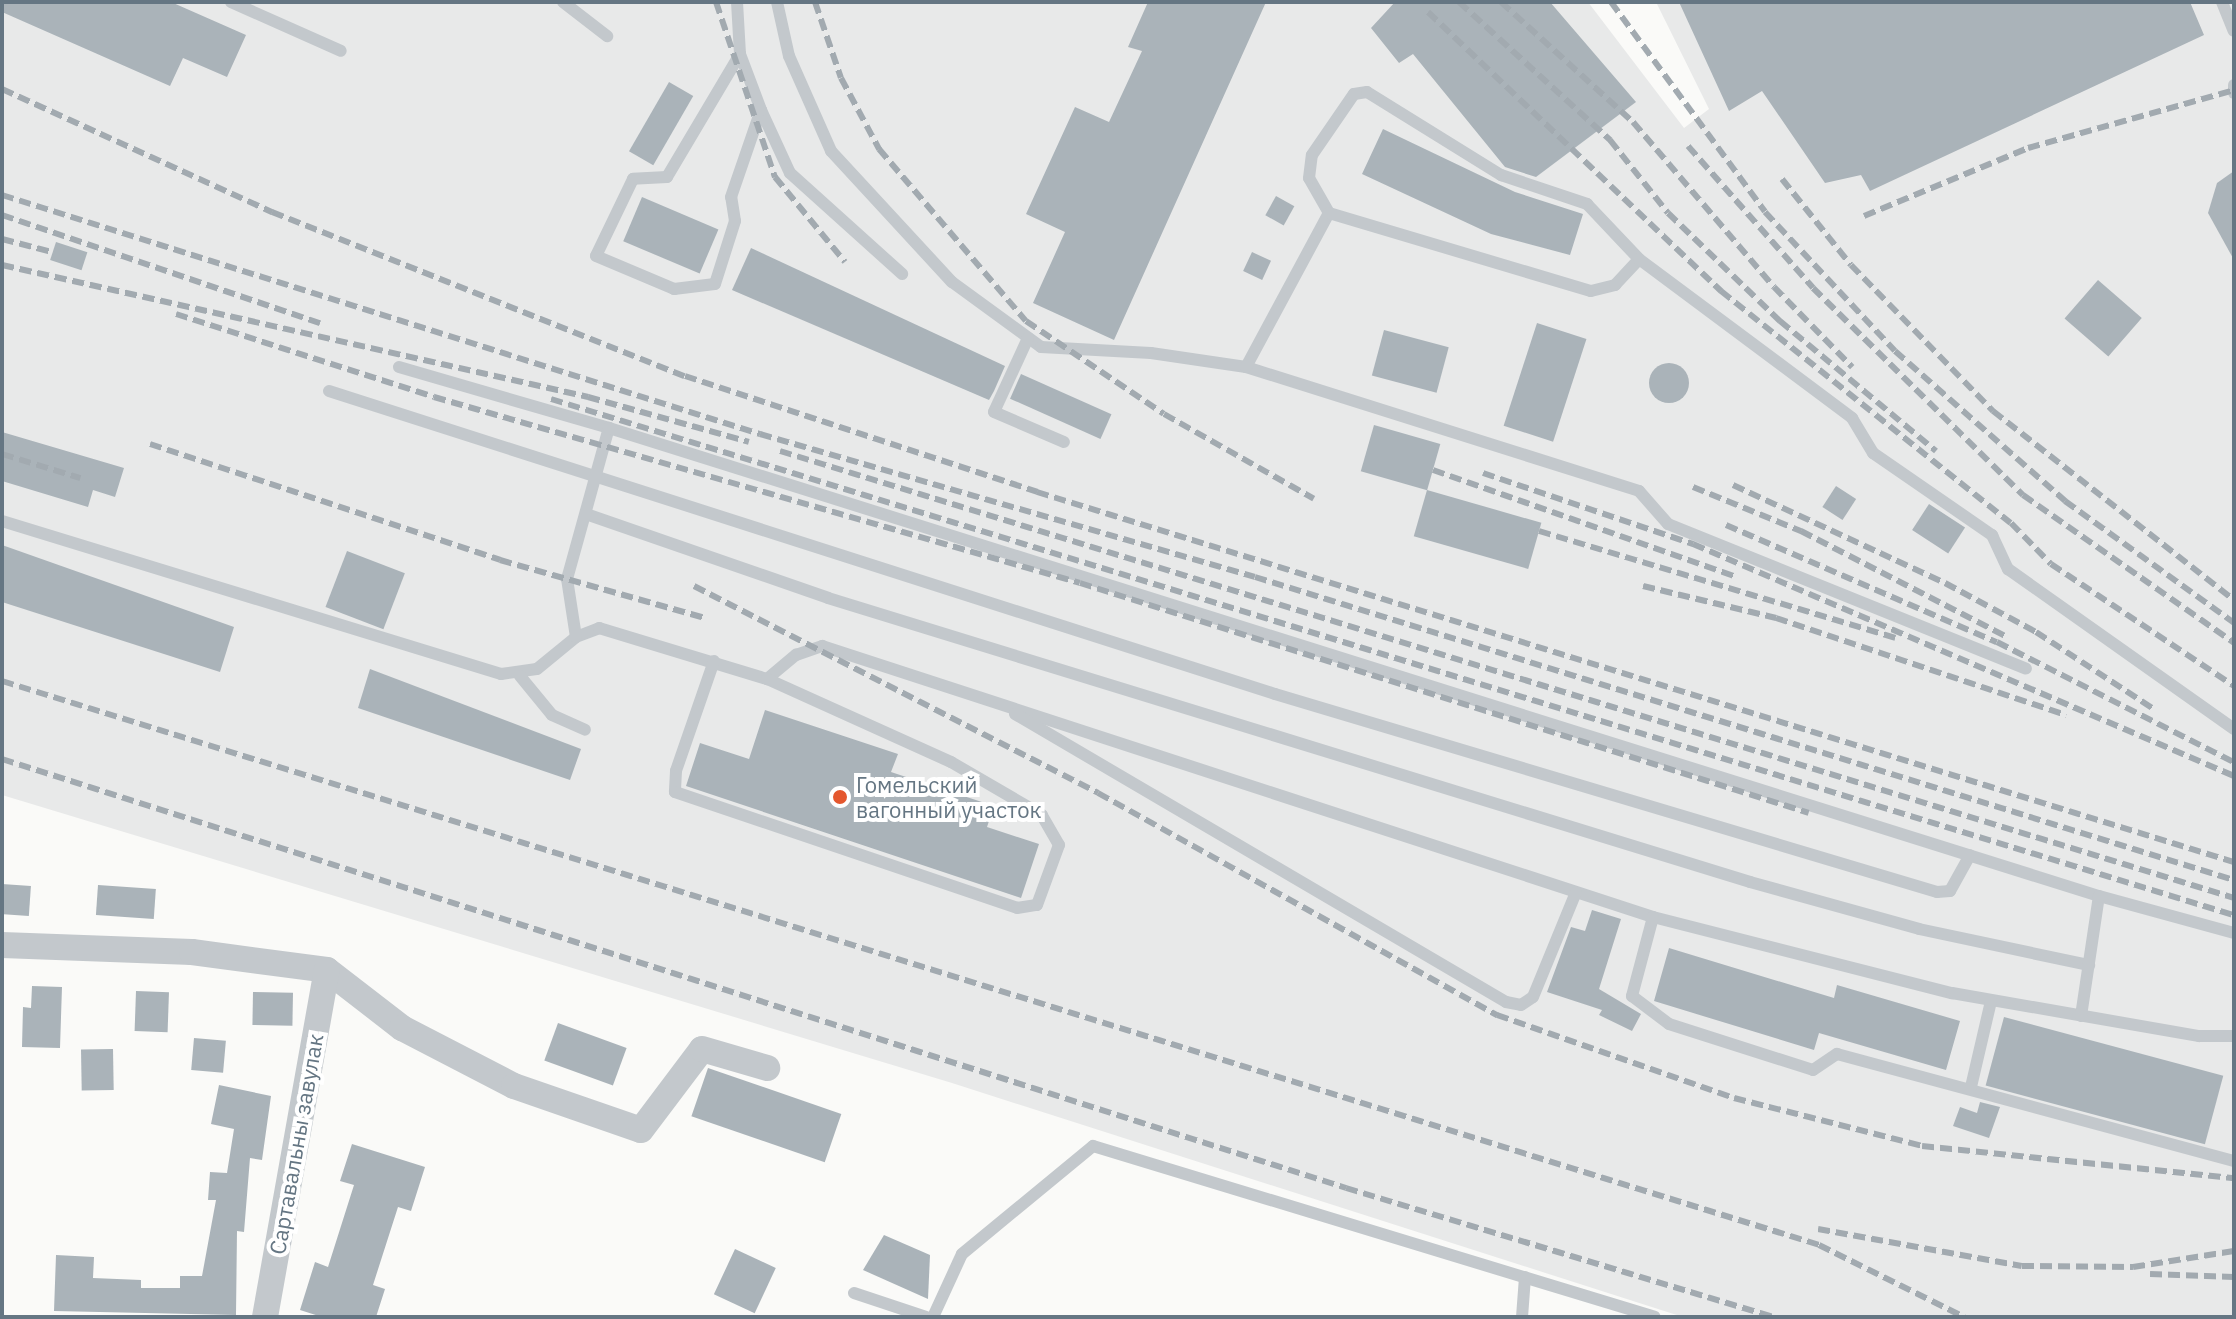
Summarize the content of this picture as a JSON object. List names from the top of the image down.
{
  "streets": {
    "street": ["Сартавальны завулак"]
  },
  "places": ["Гомельский вагонный участок"]
}
